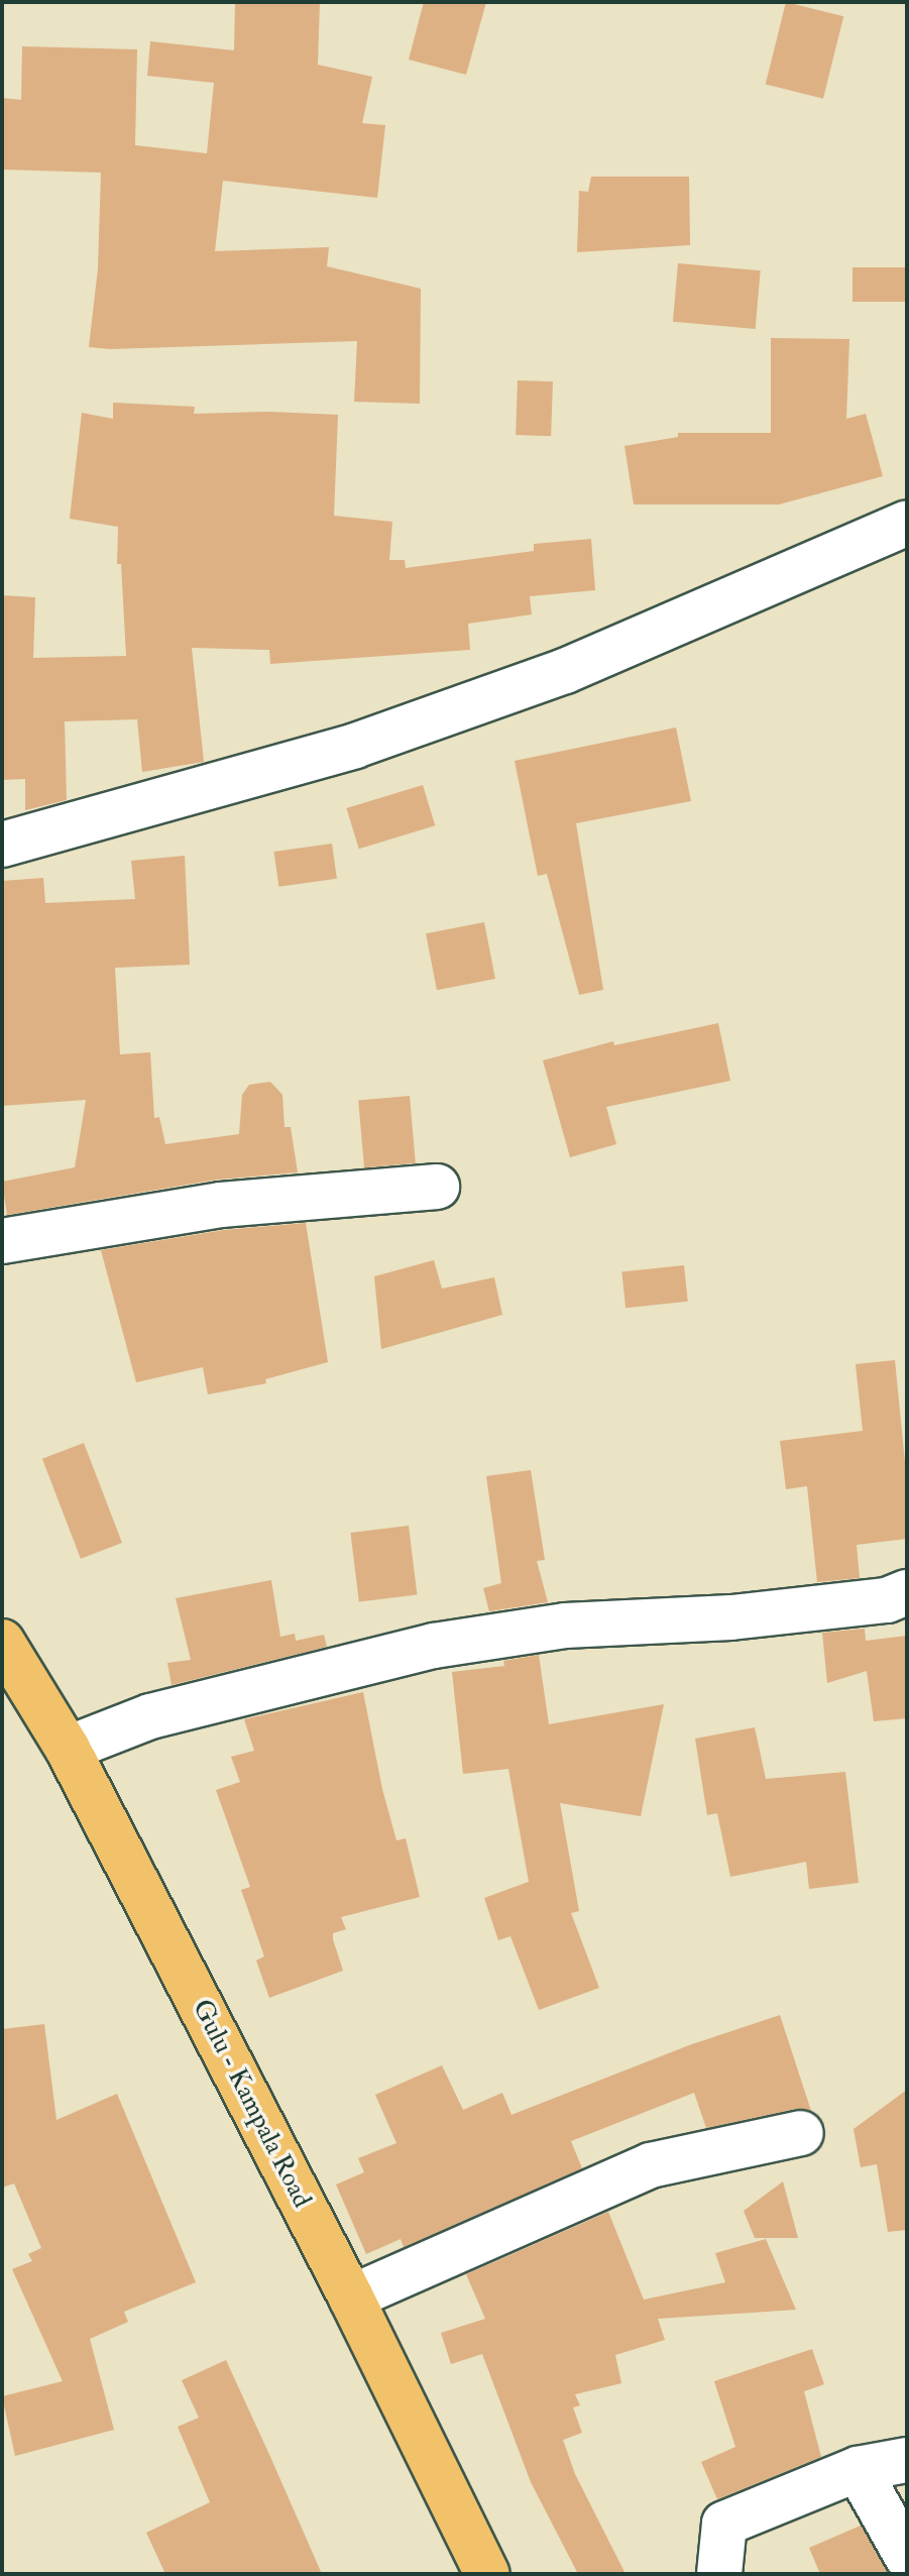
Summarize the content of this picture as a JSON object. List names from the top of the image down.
{
  "streets": {
    "main road": ["Gulu - Kampala Road"]
  }
}
